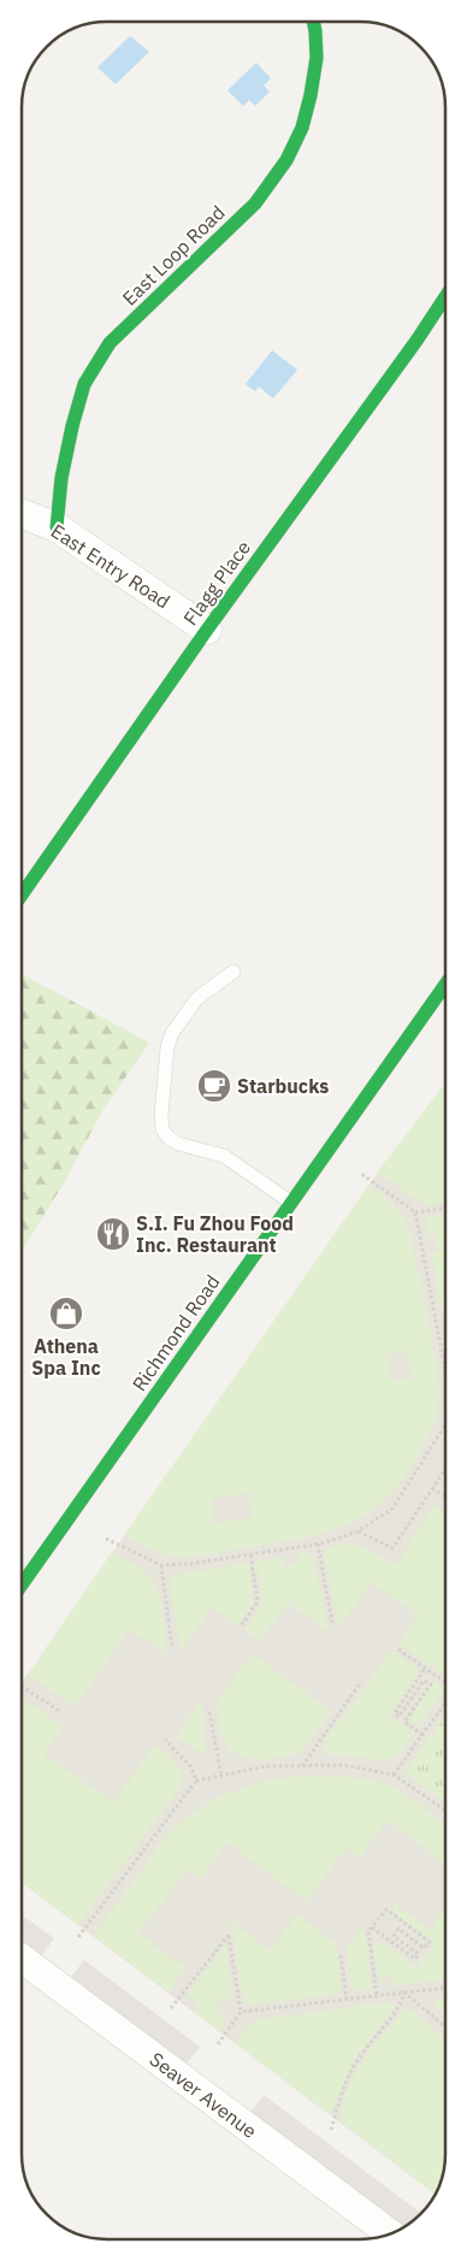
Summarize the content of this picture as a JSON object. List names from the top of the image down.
{
  "streets": {
    "street": [
      "East Loop Road",
      "East Entry Road",
      "Flagg Place",
      "Richmond Road",
      "Seaver Avenue"
    ]
  },
  "crossings": [
    ["East Loop Road", "East Entry Road"],
    ["East Entry Road", "Flagg Place"]
  ],
  "places": {
    "cafe": ["Starbucks"],
    "restaurant": ["S.I. Fu Zhou Food Inc. Restaurant"],
    "shop": ["Athena Spa Inc"]
  }
}
